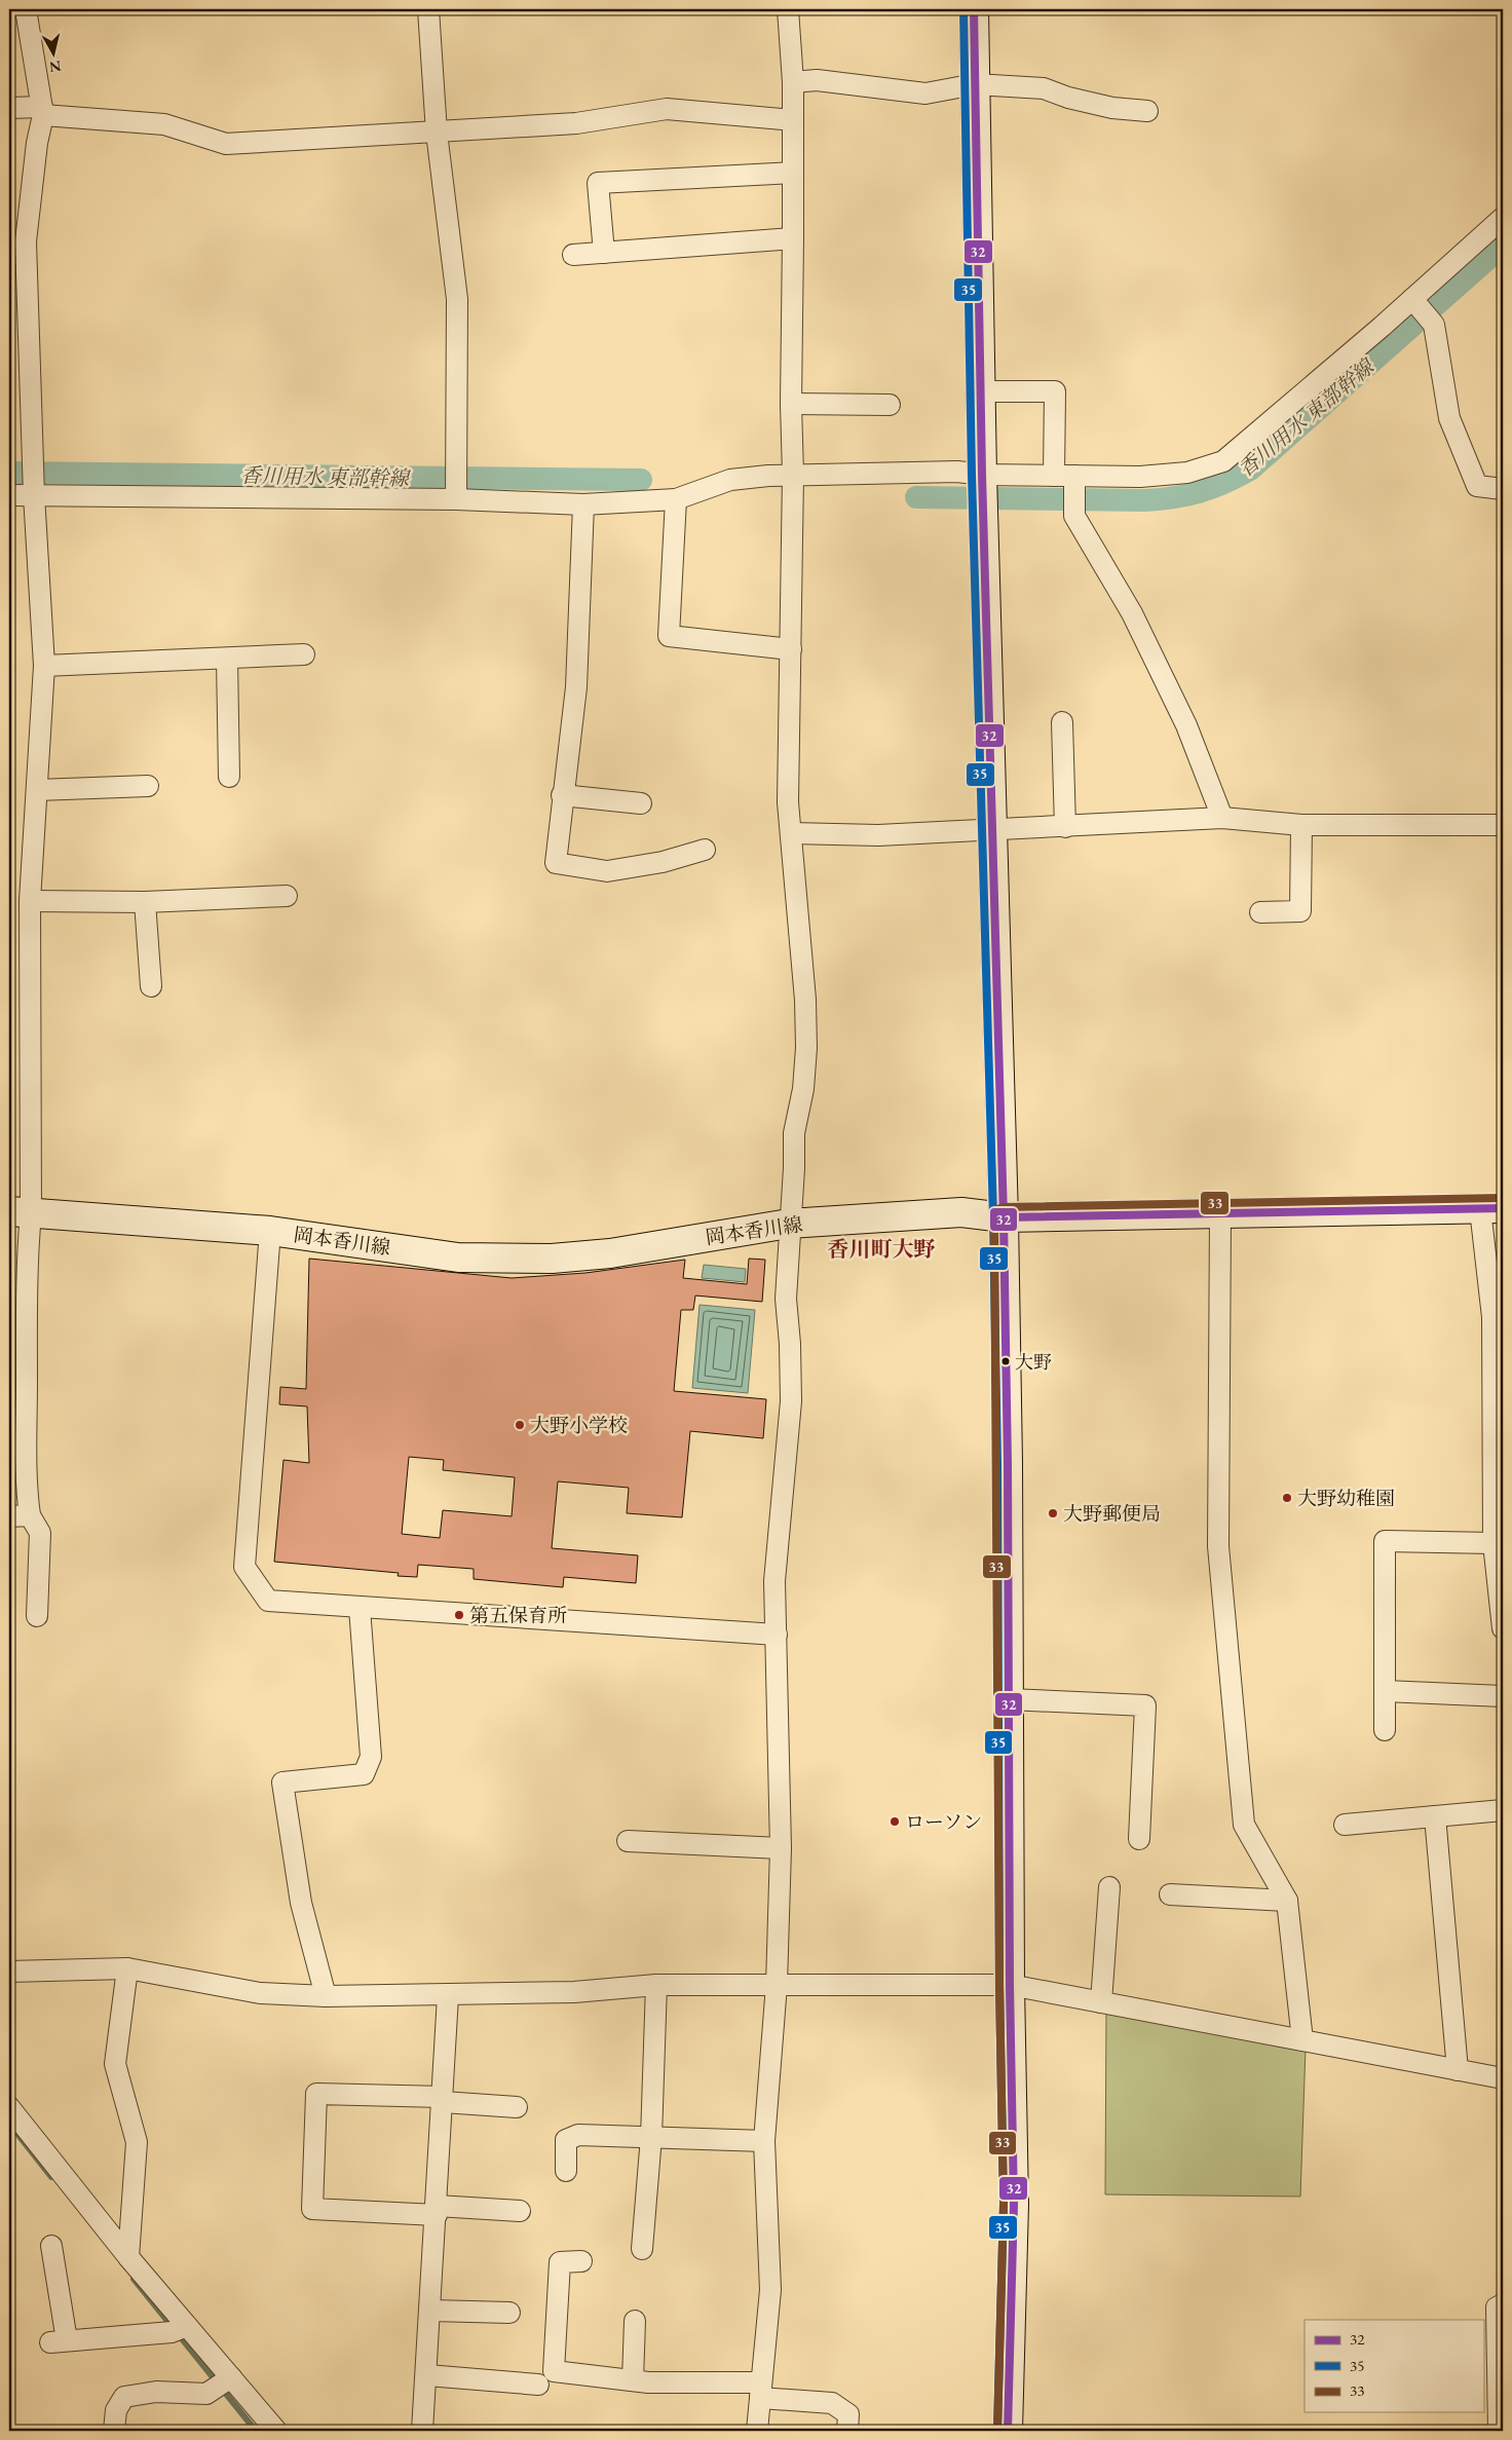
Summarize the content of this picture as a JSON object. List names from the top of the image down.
{
  "streets": {
    "main road": ["岡本香川線"]
  },
  "districts": ["香川町大野"],
  "water": ["香川用水 東部幹線"],
  "places": [
    "大野",
    "大野小学校",
    "大野幼稚園",
    "大野郵便局",
    "第五保育所",
    "ローソン"
  ],
  "lines": ["transit line 32", "transit line 35", "transit line 33"],
  "legend": ["32", "35", "33"],
  "north": "bottom"
}
